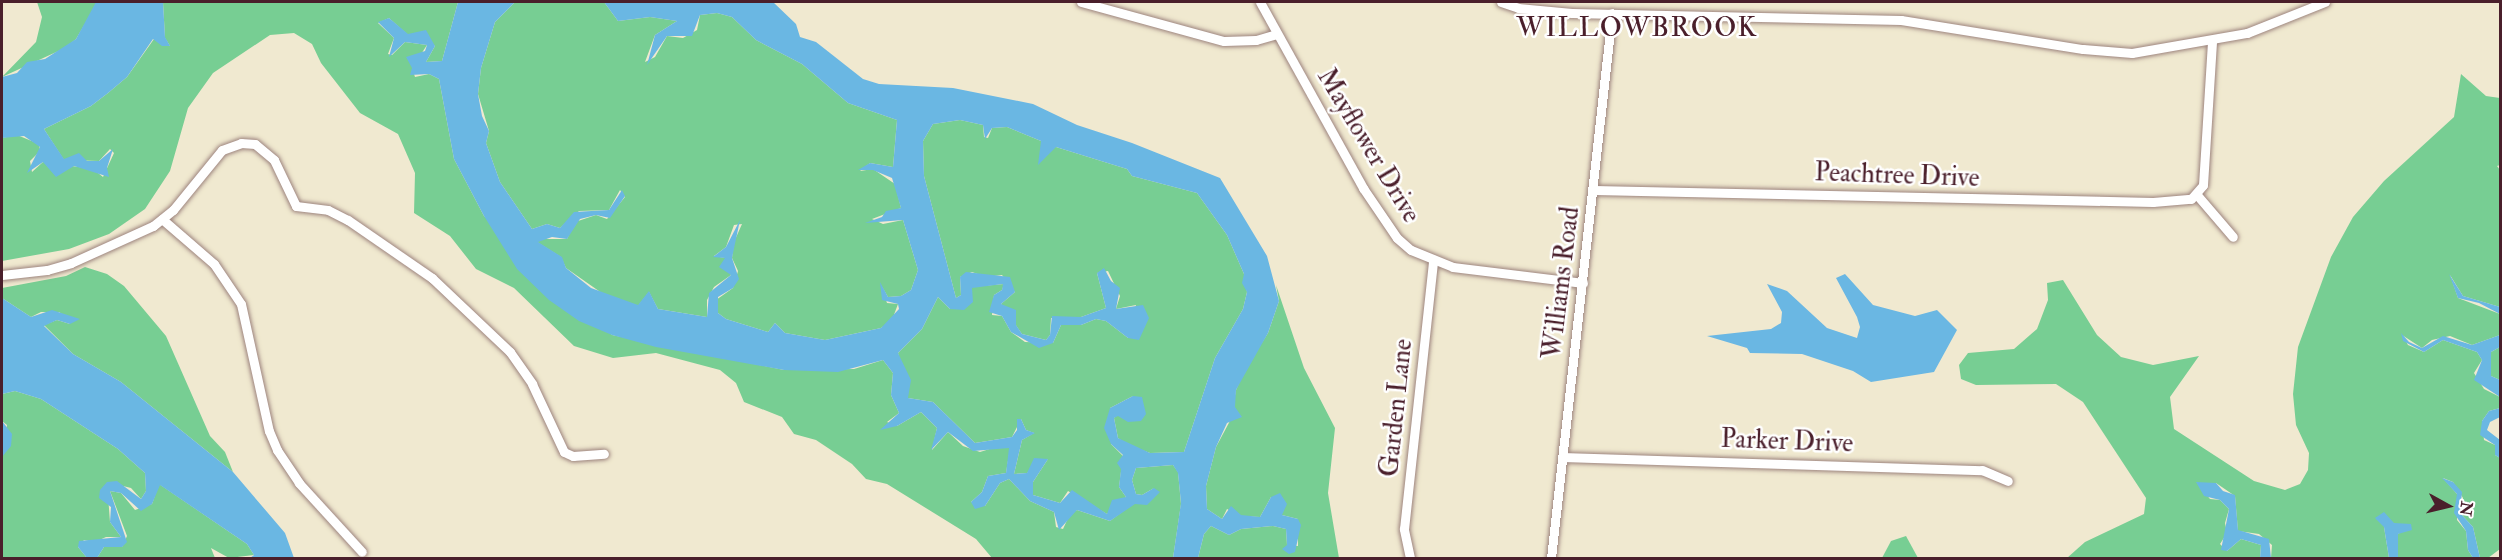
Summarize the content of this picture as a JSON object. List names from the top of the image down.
{
  "streets": {
    "street": [
      "Mayflower Drive",
      "Peachtree Drive",
      "Williams Road",
      "Garden Lane",
      "Parker Drive"
    ]
  },
  "crossings": [
    ["Mayflower Drive", "Williams Road"],
    ["Mayflower Drive", "Garden Lane"],
    ["Peachtree Drive", "Williams Road"],
    ["Williams Road", "Parker Drive"]
  ],
  "districts": ["WILLOWBROOK"],
  "north": "right"
}
